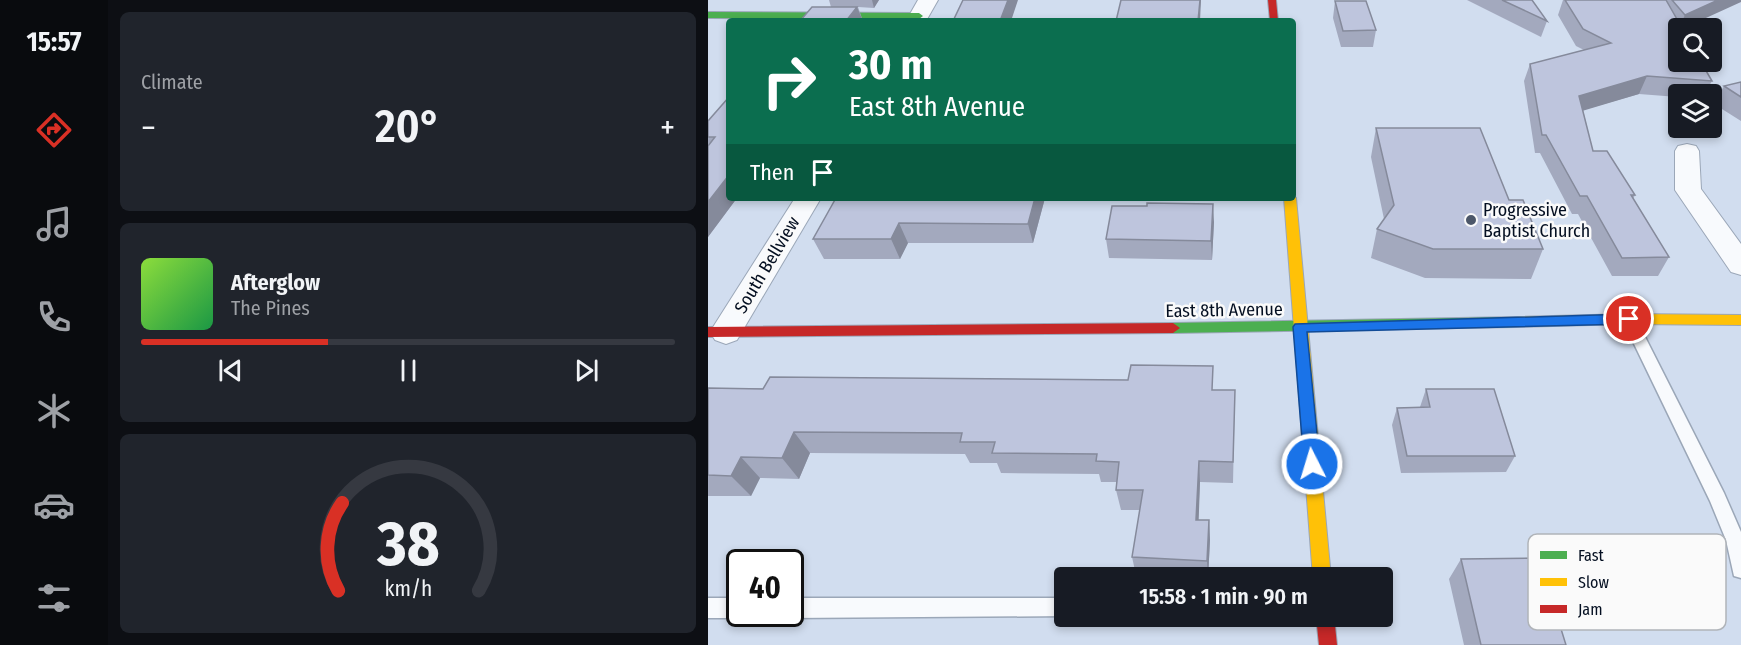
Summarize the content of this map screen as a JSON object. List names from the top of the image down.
{
  "streets": {
    "street": ["South Bellview", "East 8th Avenue"]
  },
  "crossings": [
    ["South Bellview", "East 8th Avenue"]
  ],
  "places": ["Progressive Baptist Church"],
  "legend": ["Fast", "Slow", "Jam"],
  "page": {
    "tabs": "15:57",
    "tile": "Climate",
    "turn": ["30 m", "East 8th Avenue"],
    "heat": ["−", "20°", "+"],
    "then": "Then",
    "song": ["Afterglow", "The Pines"],
    "limit": "40",
    "trip": "15:58 · 1 min · 90 m",
    "gauge": ["38", "km/h"]
  }
}
